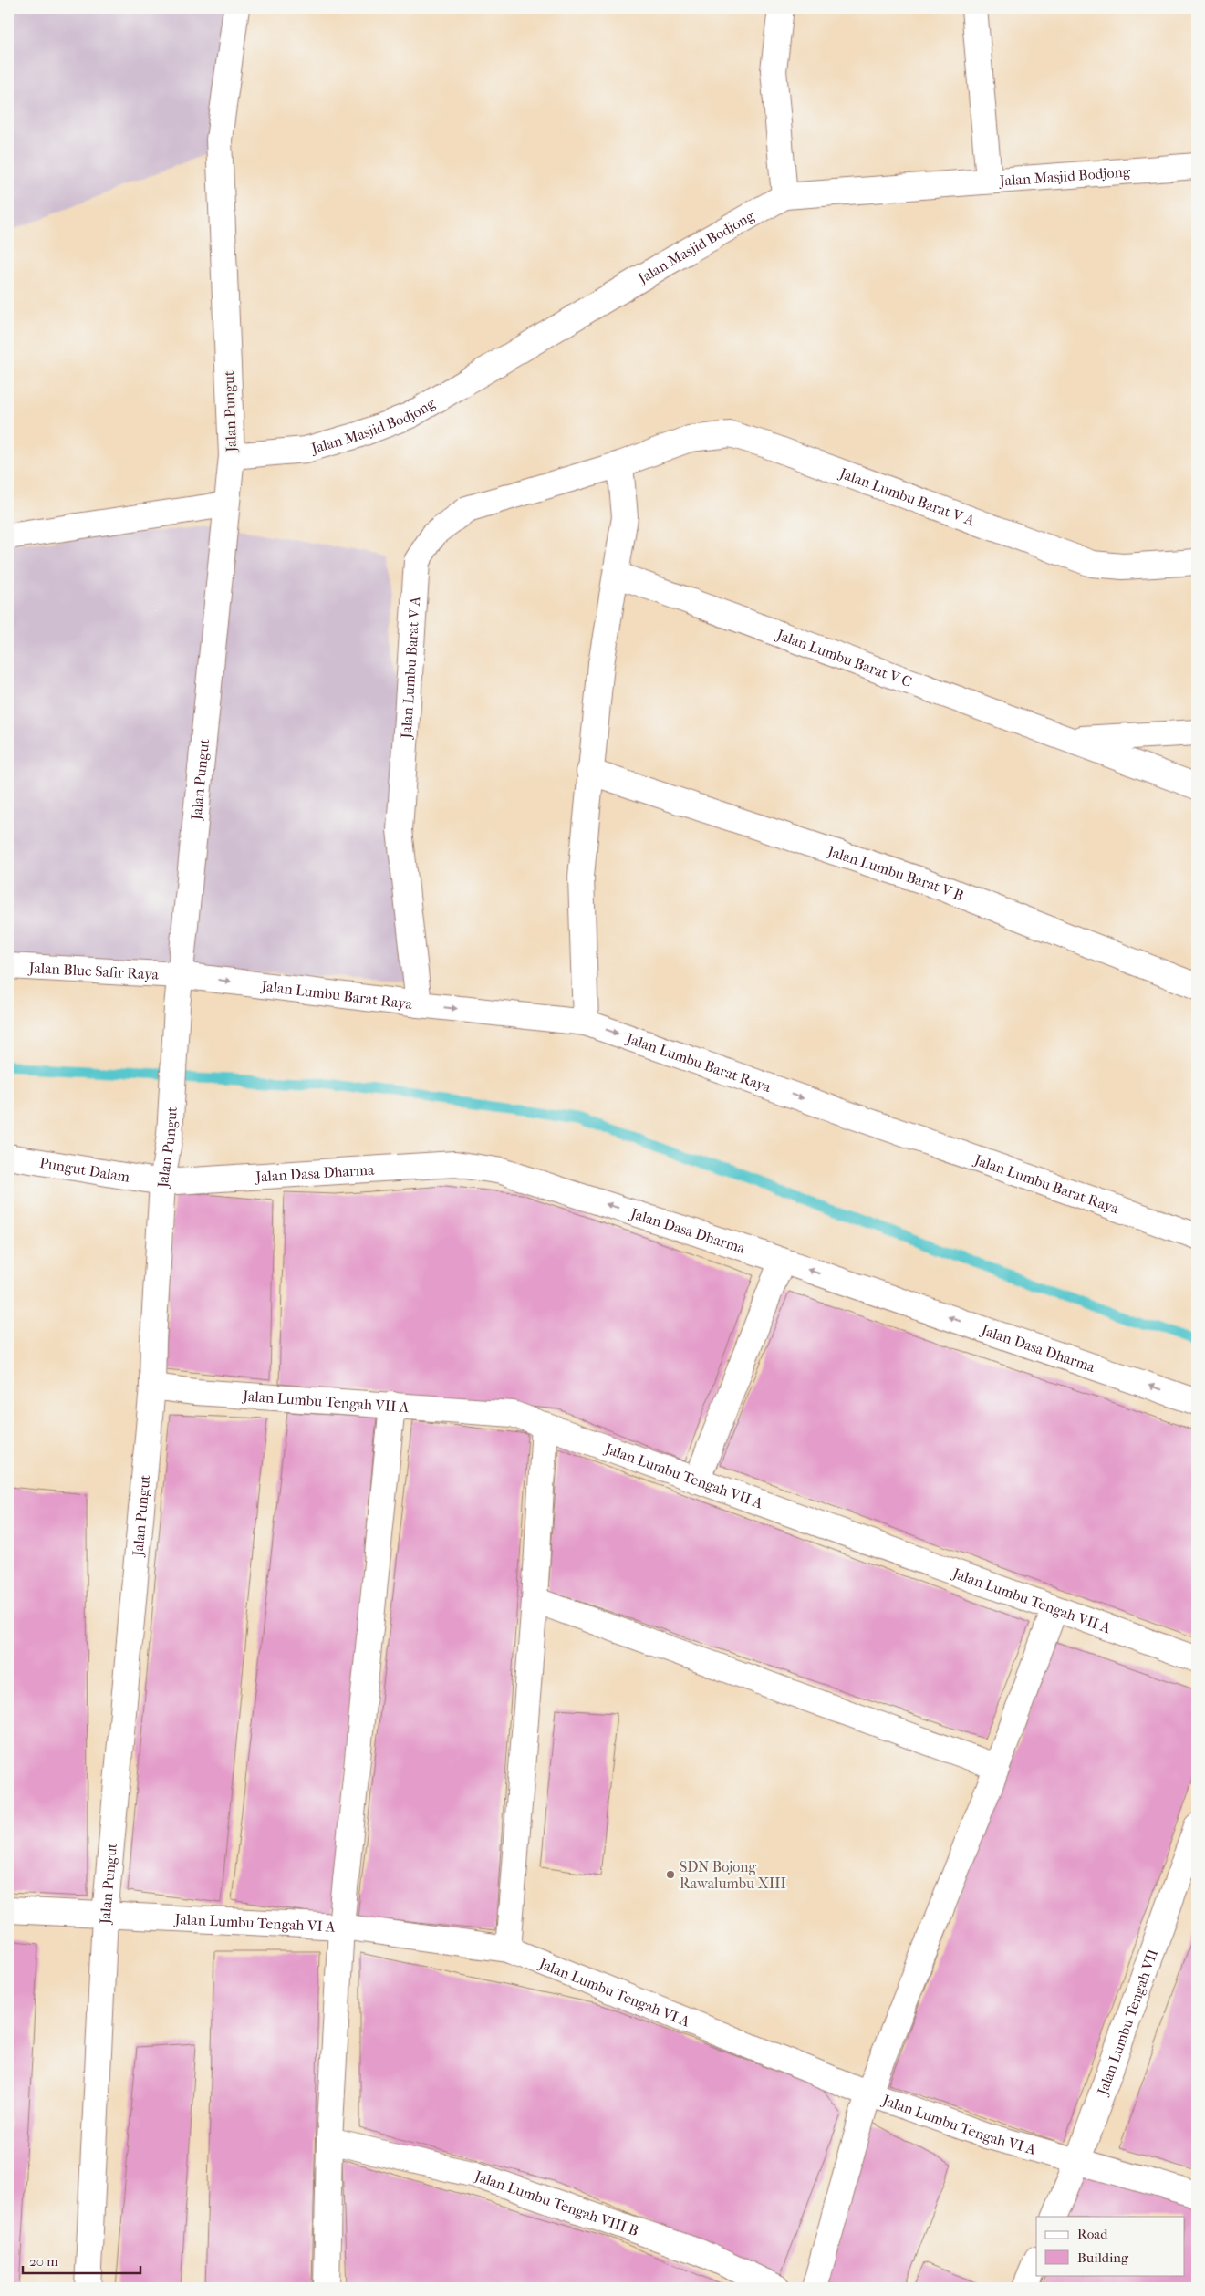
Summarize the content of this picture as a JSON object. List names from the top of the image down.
{
  "streets": {
    "street": [
      "Jalan Masjid Bodjong",
      "Jalan Pungut",
      "Jalan Lumbu Barat V A",
      "Jalan Lumbu Barat V C",
      "Jalan Lumbu Barat V B",
      "Jalan Blue Safir Raya",
      "Jalan Lumbu Barat Raya",
      "Pungut Dalam",
      "Jalan Dasa Dharma",
      "Jalan Lumbu Tengah VII A",
      "Jalan Lumbu Tengah VI A",
      "Jalan Lumbu Tengah VII",
      "Jalan Lumbu Tengah VIII B"
    ]
  },
  "crossings": [
    ["Jalan Masjid Bodjong", "Jalan Pungut"],
    ["Jalan Pungut", "Jalan Blue Safir Raya"],
    ["Jalan Pungut", "Jalan Lumbu Barat Raya"],
    ["Jalan Pungut", "Pungut Dalam"],
    ["Jalan Pungut", "Jalan Dasa Dharma"],
    ["Jalan Pungut", "Jalan Lumbu Tengah VII A"],
    ["Jalan Pungut", "Jalan Lumbu Tengah VI A"],
    ["Jalan Lumbu Barat V A", "Jalan Lumbu Barat Raya"],
    ["Jalan Blue Safir Raya", "Jalan Lumbu Barat Raya"],
    ["Pungut Dalam", "Jalan Dasa Dharma"],
    ["Jalan Lumbu Tengah VI A", "Jalan Lumbu Tengah VII"]
  ],
  "one_way": ["Jalan Lumbu Barat Raya", "Jalan Dasa Dharma"],
  "places": ["SDN Bojong Rawalumbu XIII"],
  "legend": ["Road", "Building"],
  "scale_bar": "20 m"
}
